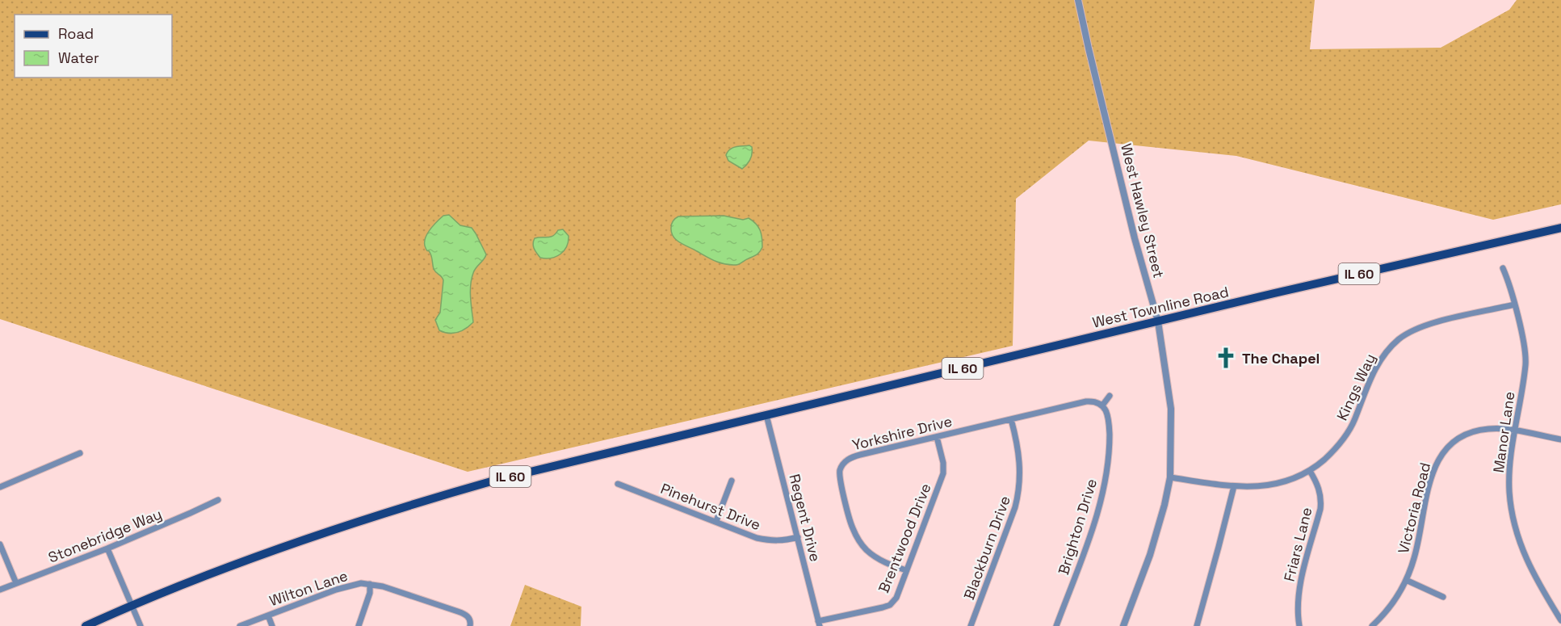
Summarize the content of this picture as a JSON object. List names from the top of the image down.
{
  "streets": {
    "main road": ["IL 60", "West Townline Road"],
    "street": [
      "West Hawley Street",
      "Kings Way",
      "Manor Lane",
      "Yorkshire Drive",
      "Pinehurst Drive",
      "Victoria Road",
      "Regent Drive",
      "Brighton Drive",
      "Stonebridge Way",
      "Brentwood Drive",
      "Friars Lane",
      "Blackburn Drive",
      "Wilton Lane"
    ]
  },
  "crossings": [
    ["West Hawley Street", "West Townline Road"],
    ["West Hawley Street", "Kings Way"],
    ["IL 60", "West Townline Road"],
    ["IL 60", "Regent Drive"],
    ["West Townline Road", "Regent Drive"],
    ["Kings Way", "Manor Lane"],
    ["Kings Way", "Friars Lane"],
    ["Manor Lane", "Victoria Road"],
    ["Yorkshire Drive", "Brighton Drive"],
    ["Yorkshire Drive", "Brentwood Drive"],
    ["Yorkshire Drive", "Blackburn Drive"],
    ["Pinehurst Drive", "Regent Drive"],
    ["Regent Drive", "Brentwood Drive"]
  ],
  "places": {
    "church": ["The Chapel"]
  },
  "legend": ["Road", "Water"]
}
